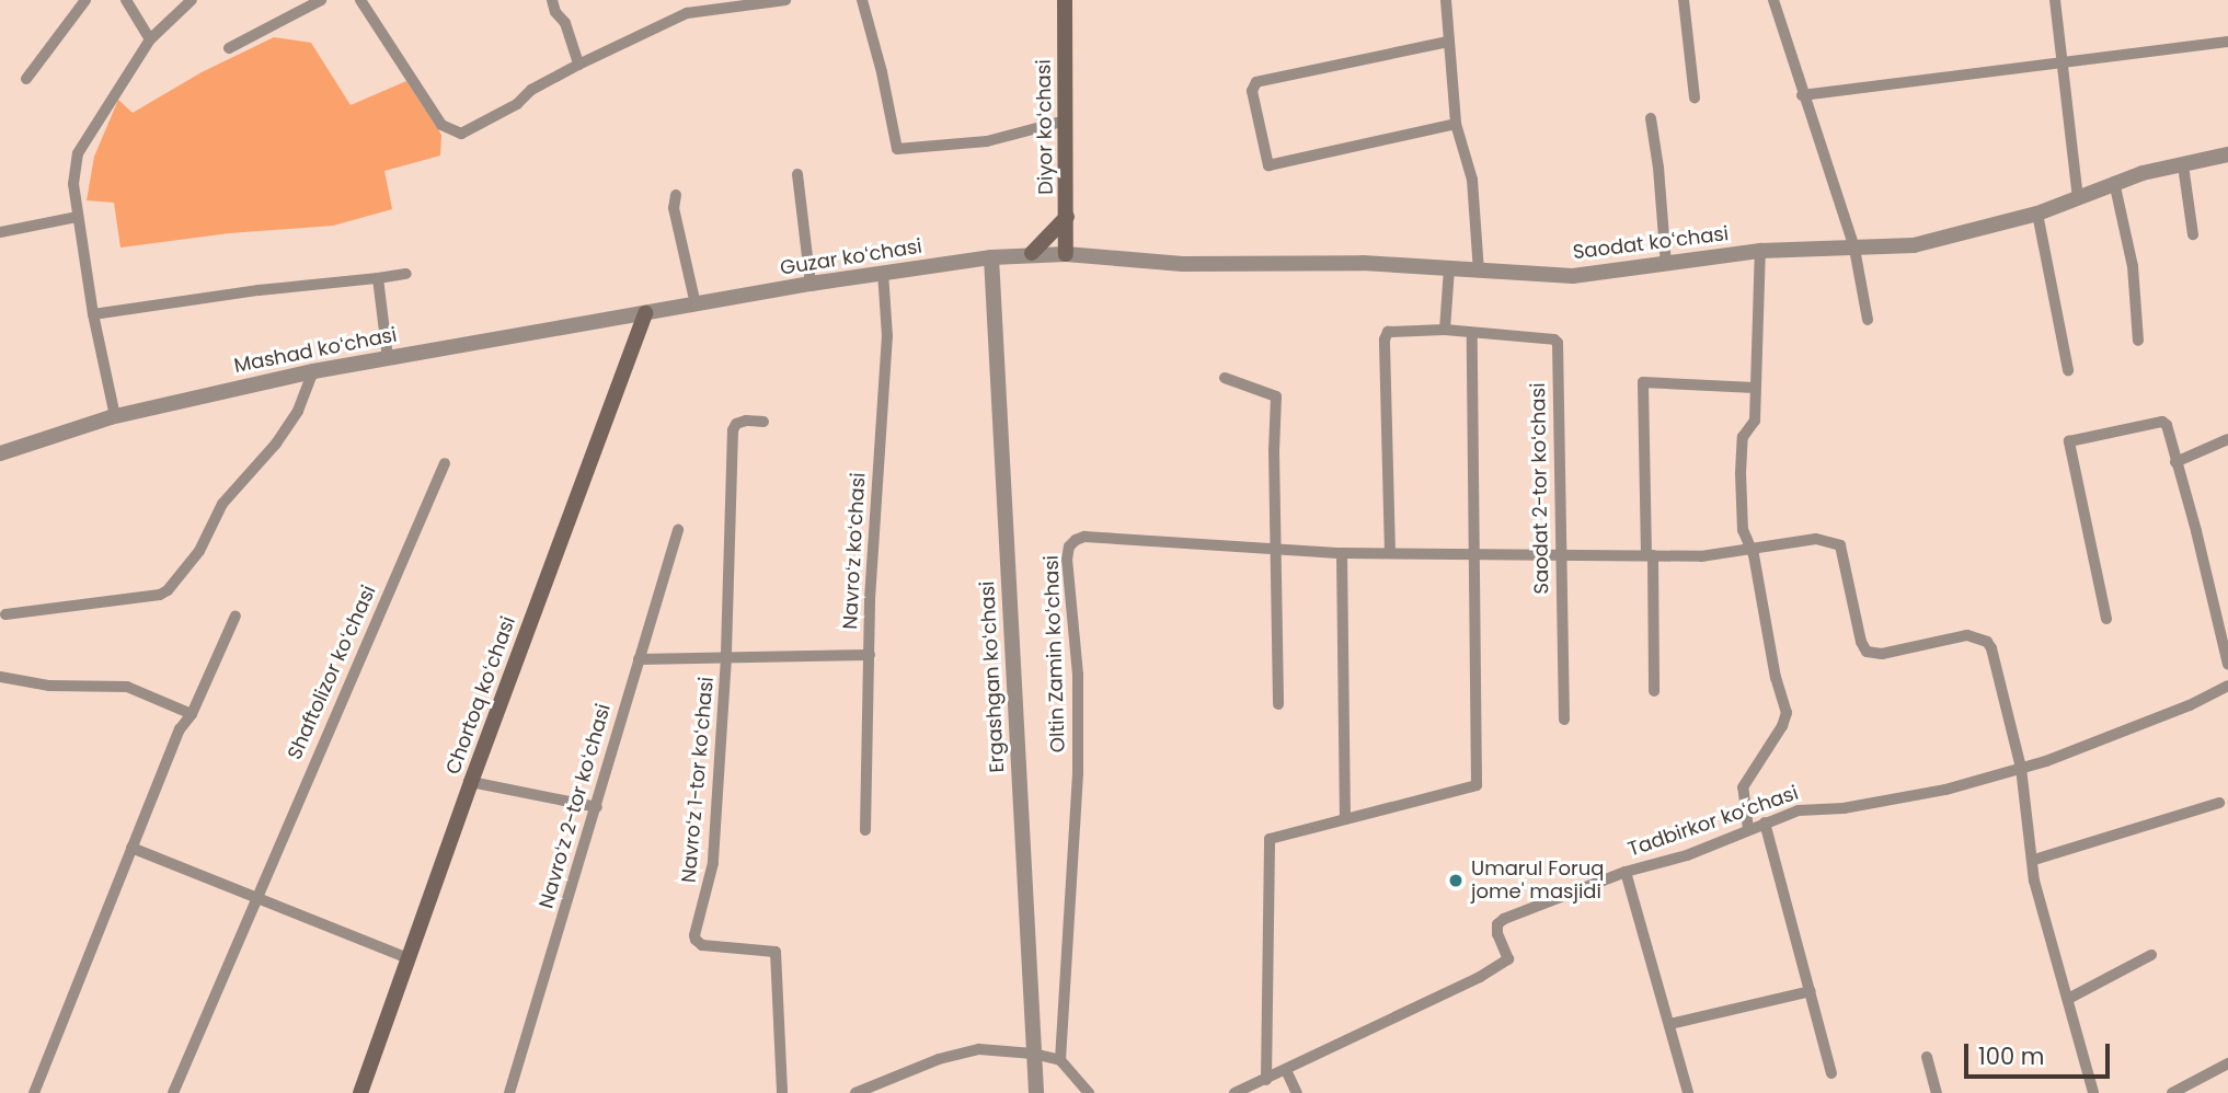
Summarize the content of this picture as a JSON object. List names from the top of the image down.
{
  "streets": {
    "main road": ["Diyor koʻchasi", "Chortoq koʻchasi"],
    "street": [
      "Saodat koʻchasi",
      "Guzar koʻchasi",
      "Mashad koʻchasi",
      "Saodat 2-tor koʻchasi",
      "Navroʻz koʻchasi",
      "Oltin Zamin koʻchasi",
      "Shaftolizor koʻchasi",
      "Ergashgan koʻchasi",
      "Navroʻz 1-tor koʻchasi",
      "Navroʻz 2-tor koʻchasi",
      "Tadbirkor koʻchasi"
    ]
  },
  "crossings": [
    ["Diyor koʻchasi", "Saodat koʻchasi"],
    ["Diyor koʻchasi", "Guzar koʻchasi"],
    ["Saodat koʻchasi", "Guzar koʻchasi"],
    ["Guzar koʻchasi", "Mashad koʻchasi"],
    ["Guzar koʻchasi", "Navroʻz koʻchasi"],
    ["Guzar koʻchasi", "Ergashgan koʻchasi"],
    ["Guzar koʻchasi", "Chortoq koʻchasi"],
    ["Mashad koʻchasi", "Chortoq koʻchasi"]
  ],
  "places": ["Umarul Foruq jome' masjidi"],
  "scale_bar": "100 m"
}
